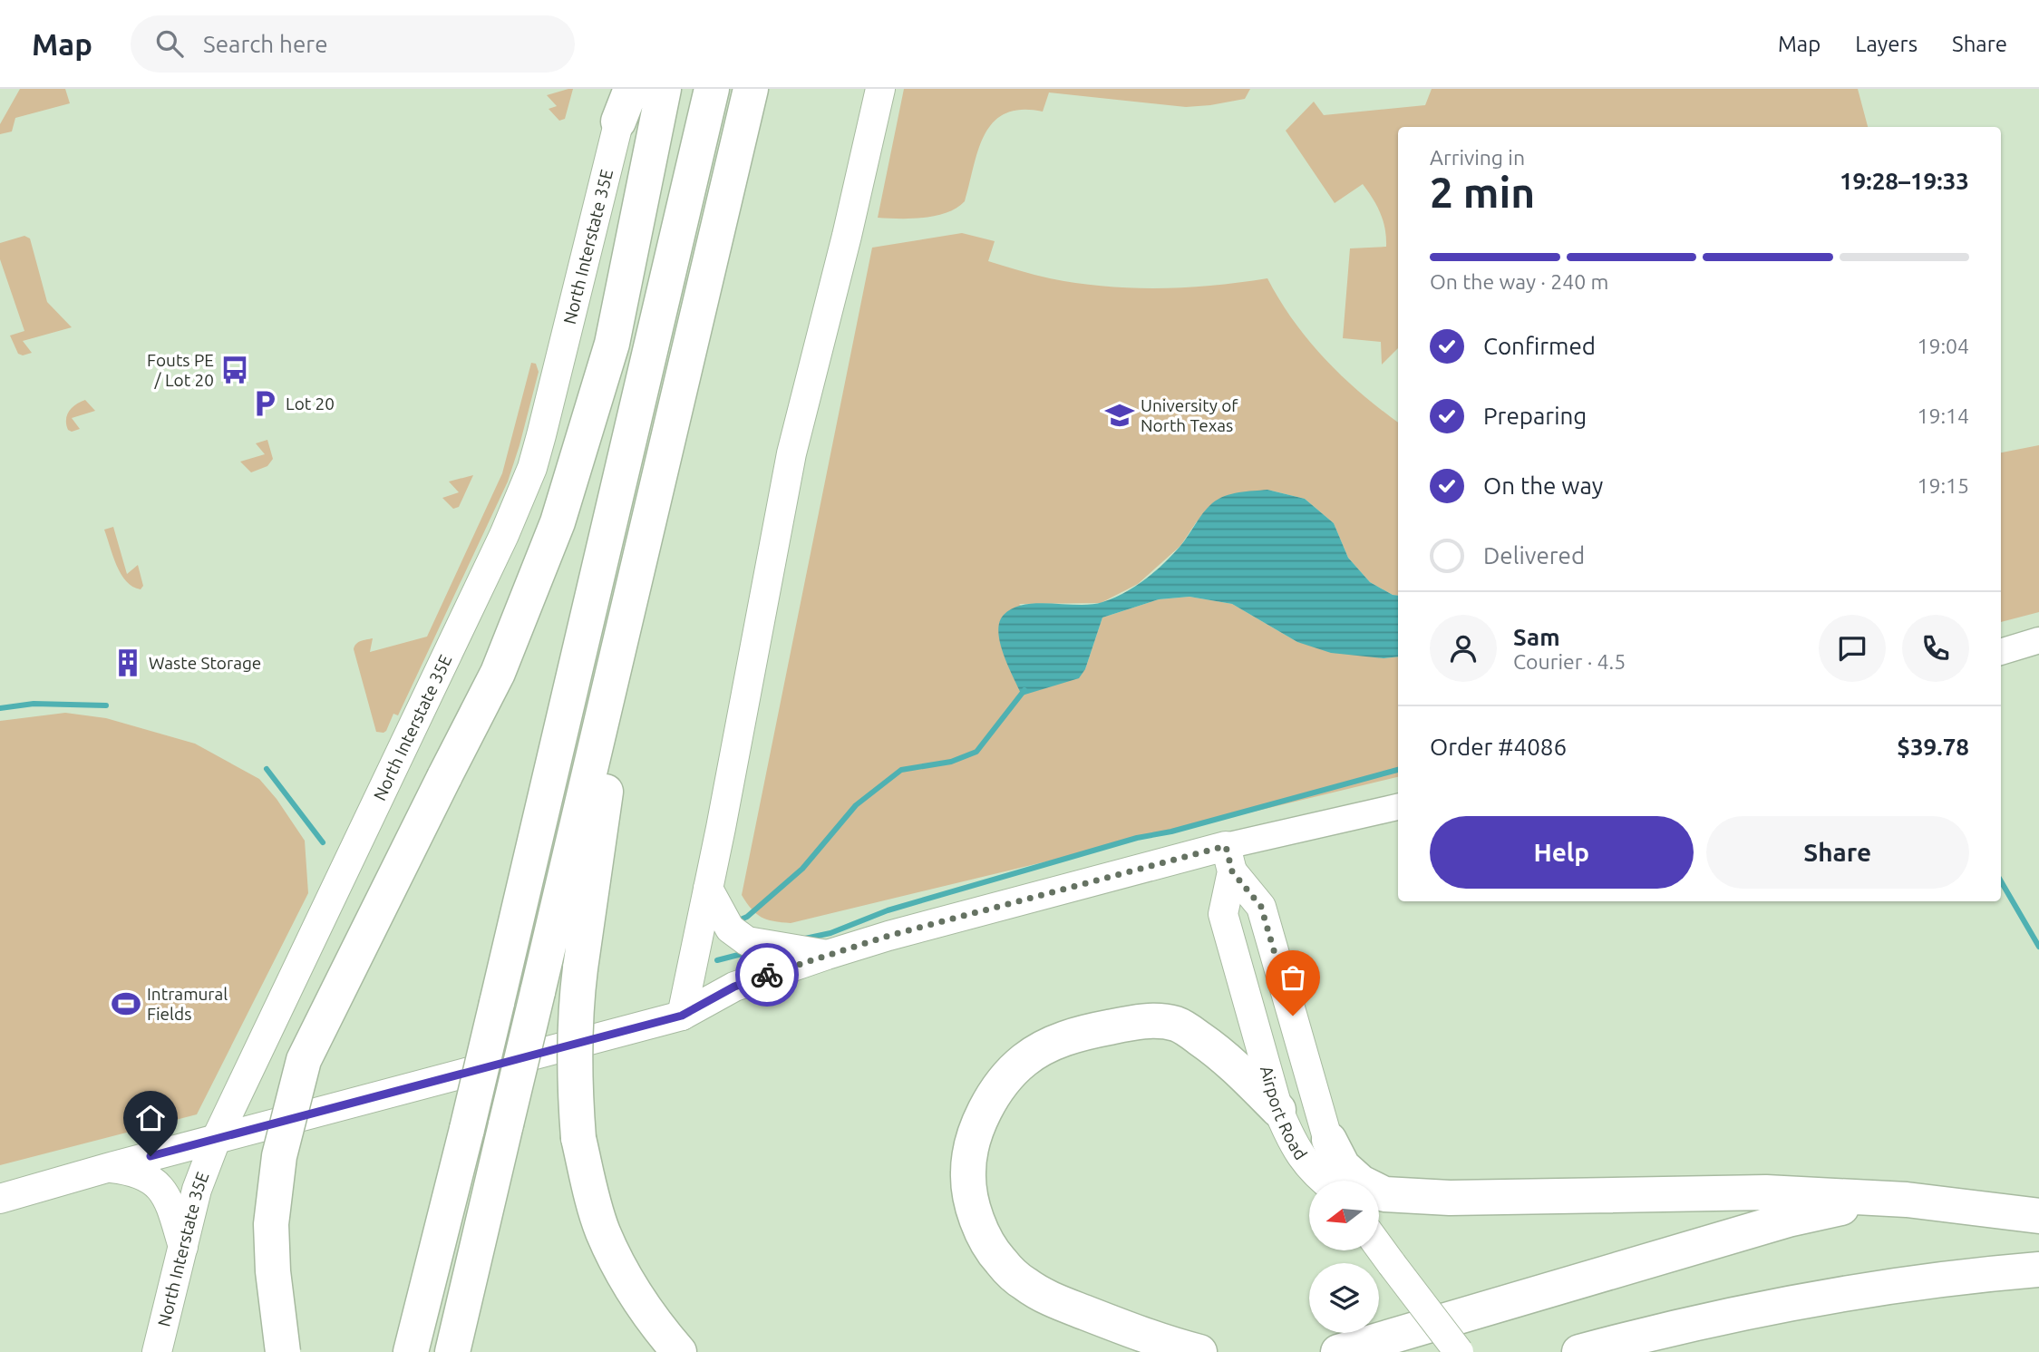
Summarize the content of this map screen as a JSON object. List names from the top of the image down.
{
  "streets": {
    "main road": ["North Interstate 35E", "Airport Road"]
  },
  "places": {
    "bus stop": ["Fouts PE / Lot 20"],
    "parking": ["Lot 20"],
    "school or university": ["University of North Texas"],
    "building": ["Waste Storage"],
    "sports": ["Intramural Fields"]
  },
  "north": "left",
  "page": {
    "header": "Map",
    "search": "Search here",
    "nav": ["Map", "Layers", "Share"],
    "heading": ["2 min", "Arriving in", "19:28–19:33"],
    "panel": [
      "Sam",
      "Courier · 4.5",
      "Order #4086",
      "$39.78"
    ],
    "bar": "On the way · 240 m",
    "list": [
      ["Confirmed", "19:04"],
      ["Preparing", "19:14"],
      ["On the way", "19:15"],
      "Delivered"
    ],
    "buttons": ["Help", "Share"]
  }
}
